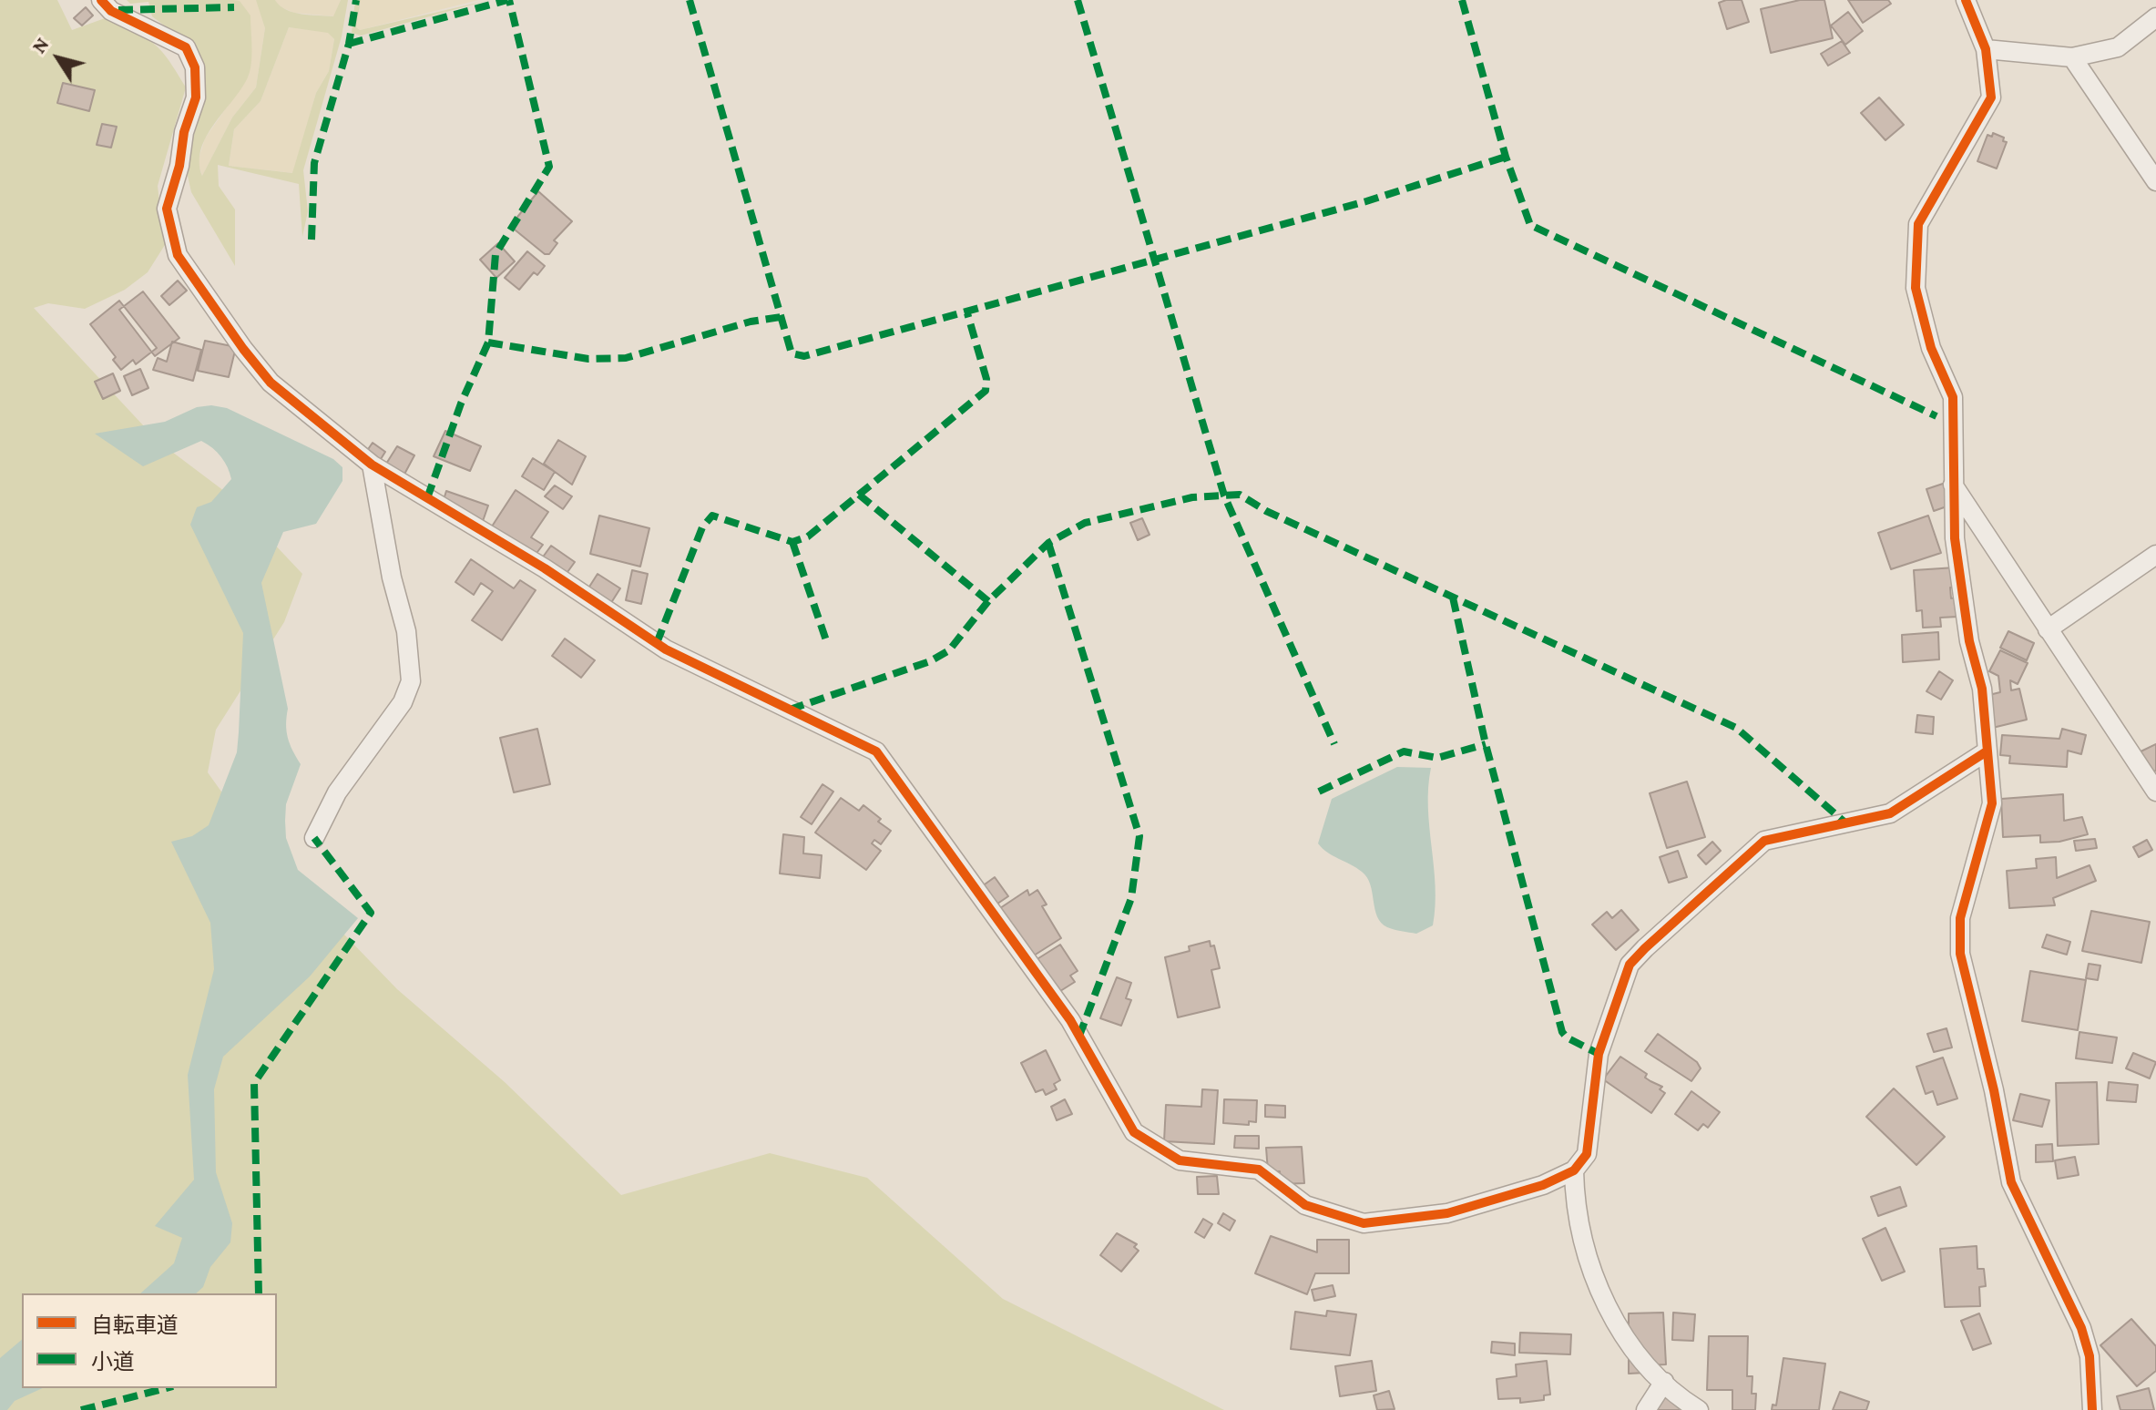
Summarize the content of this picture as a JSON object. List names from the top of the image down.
{
  "legend": ["自転車道", "小道"],
  "north": "top left"
}
